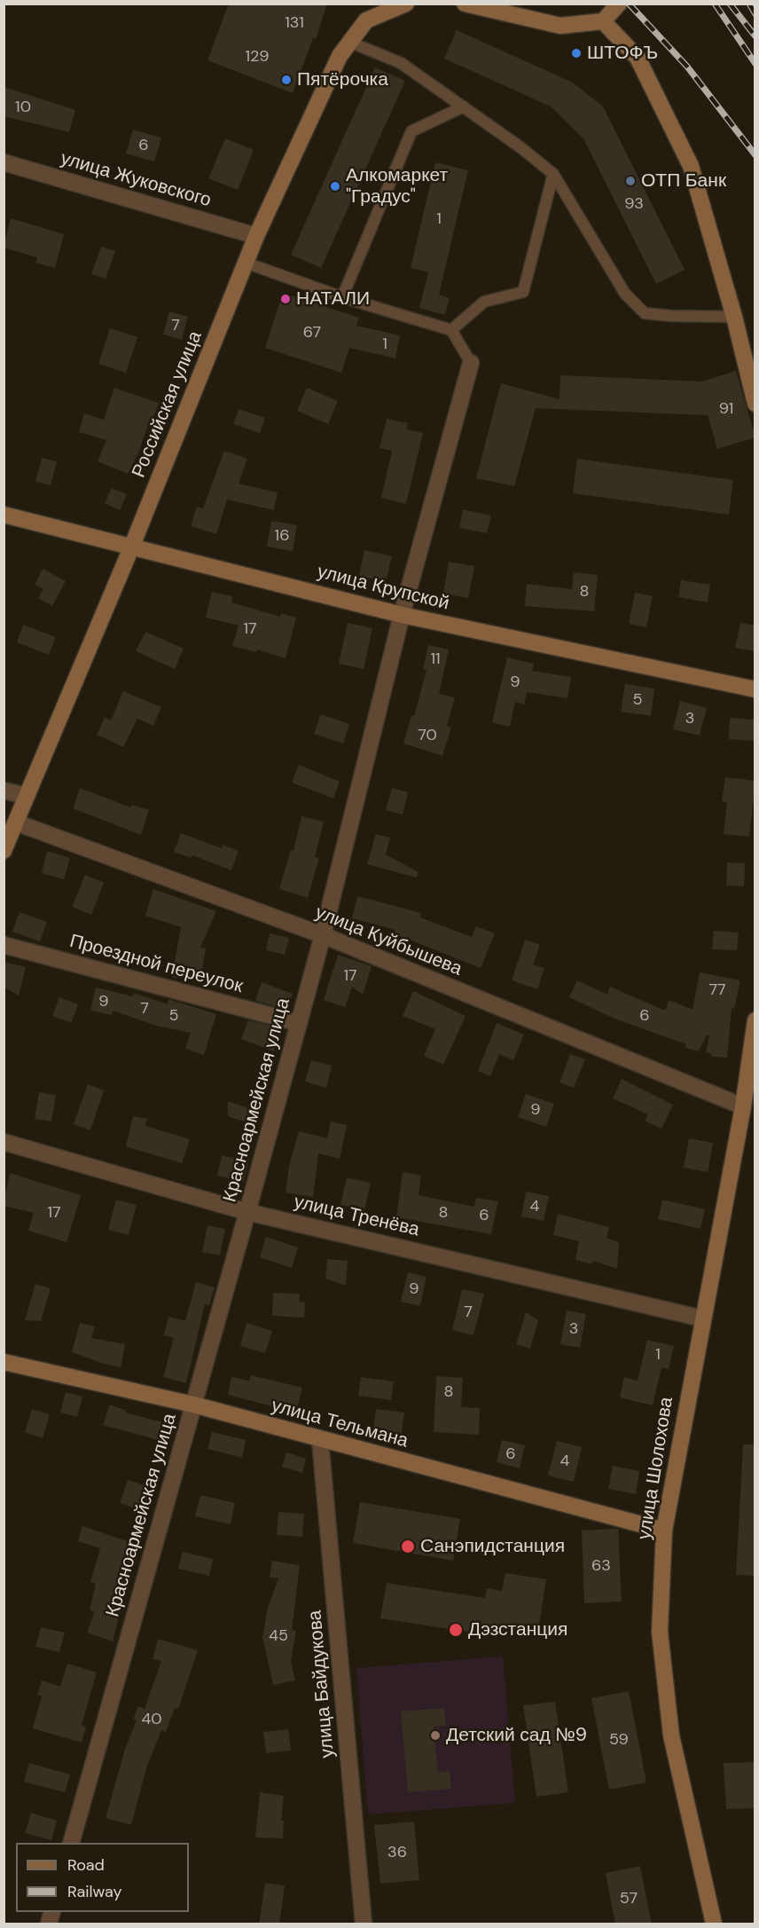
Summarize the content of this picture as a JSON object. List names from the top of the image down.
{
  "streets": {
    "street": [
      "улица Жуковского",
      "Российская улица",
      "улица Крупской",
      "улица Куйбышева",
      "Проездной переулок",
      "Красноармейская улица",
      "улица Тренёва",
      "улица Тельмана",
      "улица Шолохова",
      "улица Байдукова"
    ]
  },
  "crossings": [
    ["улица Жуковского", "Российская улица"],
    ["Российская улица", "улица Крупской"],
    ["Российская улица", "улица Куйбышева"],
    ["улица Крупской", "Красноармейская улица"],
    ["улица Куйбышева", "Красноармейская улица"],
    ["улица Куйбышева", "улица Шолохова"],
    ["Проездной переулок", "Красноармейская улица"],
    ["Красноармейская улица", "улица Тренёва"],
    ["Красноармейская улица", "улица Тельмана"],
    ["улица Тренёва", "улица Шолохова"],
    ["улица Тельмана", "улица Шолохова"],
    ["улица Тельмана", "улица Байдукова"]
  ],
  "places": [
    "ШТОФЪ",
    "Пятёрочка",
    "ОТП Банк",
    "Алкомаркет \"Градус\"",
    "НАТАЛИ",
    "Санэпидстанция",
    "Дэзстанция",
    "Детский сад №9"
  ],
  "house_numbers": [
    "131",
    "129",
    "10",
    "6",
    "93",
    "1",
    "7",
    "67",
    "1",
    "91",
    "16",
    "8",
    "17",
    "11",
    "9",
    "5",
    "3",
    "70",
    "17",
    "77",
    "9",
    "7",
    "5",
    "6",
    "9",
    "4",
    "17",
    "8",
    "6",
    "9",
    "7",
    "3",
    "1",
    "8",
    "6",
    "4",
    "63",
    "45",
    "40",
    "59",
    "36",
    "57"
  ],
  "legend": ["Road", "Railway"]
}
